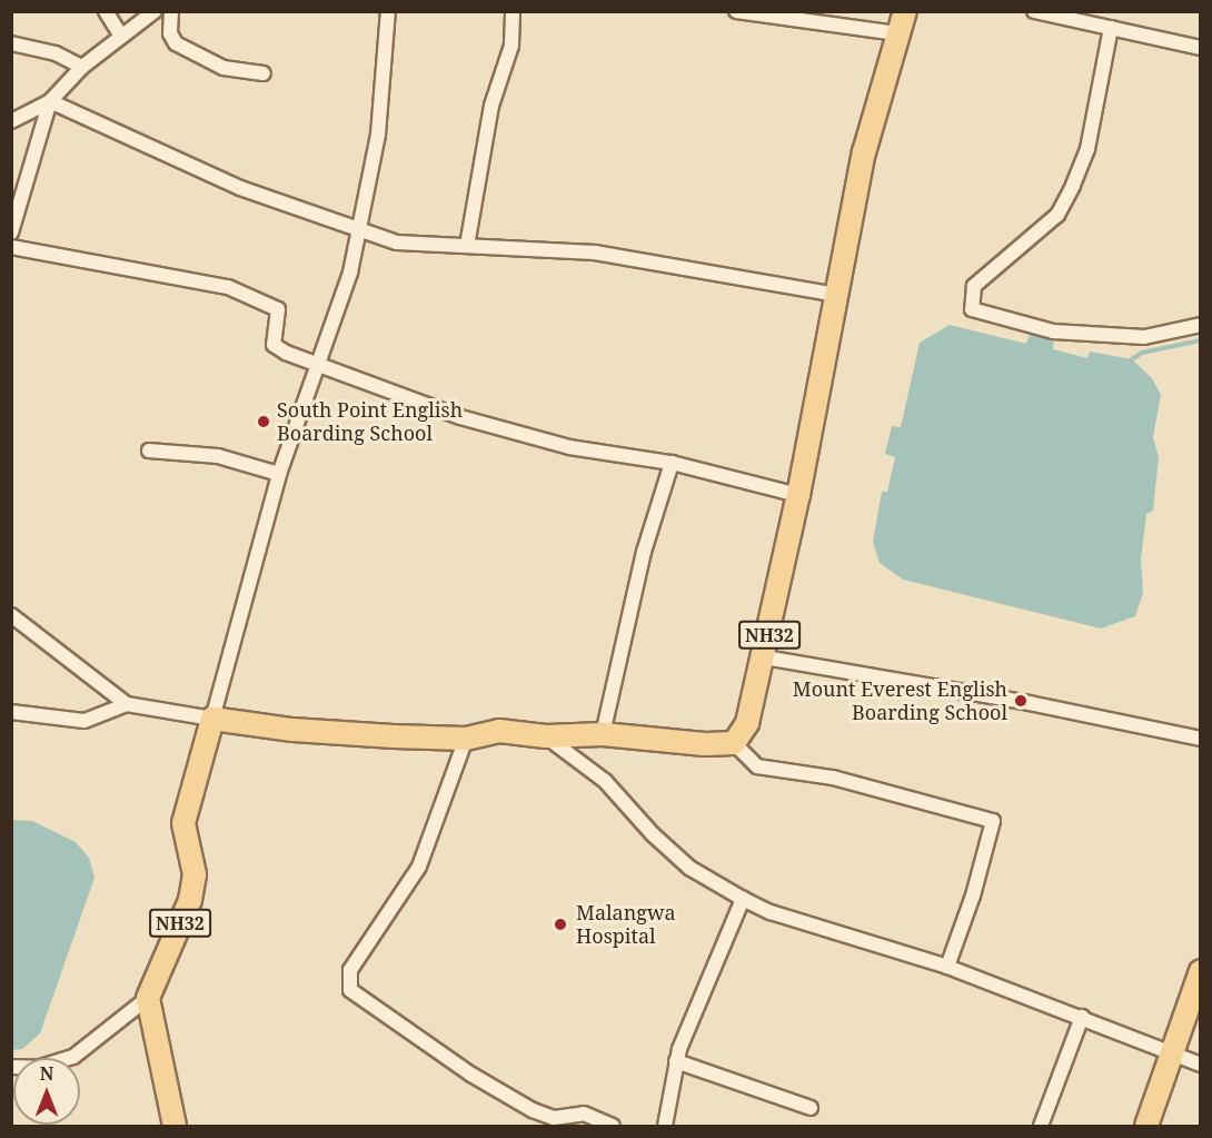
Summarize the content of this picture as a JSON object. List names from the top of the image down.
{
  "streets": {
    "main road": ["NH32"]
  },
  "places": ["South Point English Boarding School", "Mount Everest English Boarding School", "Malangwa Hospital"],
  "north": "top"
}
